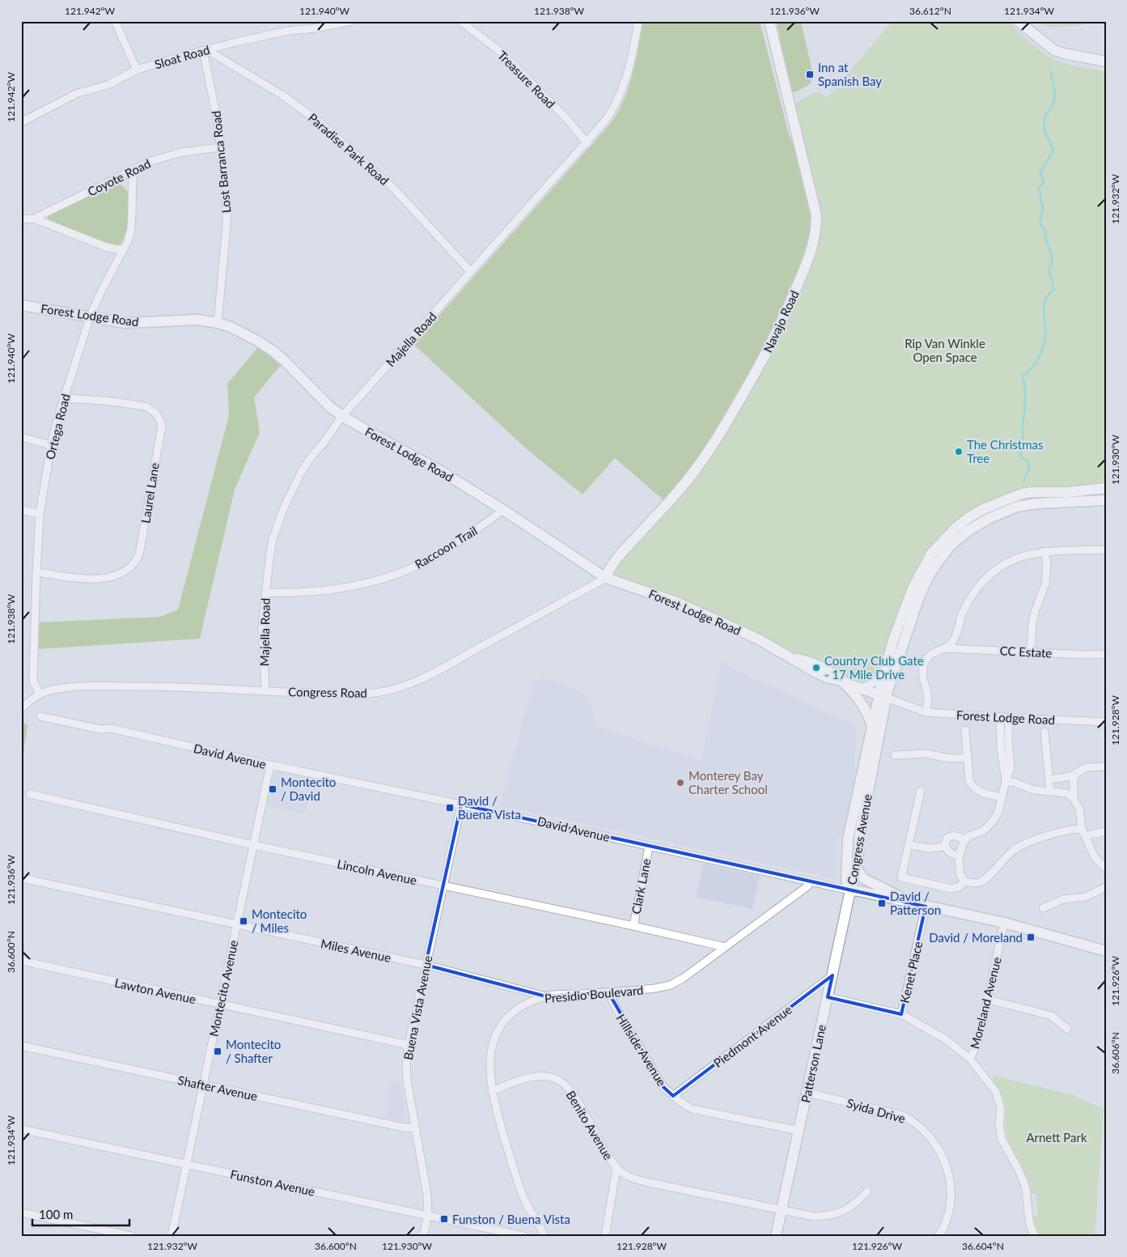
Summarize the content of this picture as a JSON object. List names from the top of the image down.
{
  "streets": {
    "street": [
      "Sloat Road",
      "Treasure Road",
      "Paradise Park Road",
      "Lost Barranca Road",
      "Coyote Road",
      "Forest Lodge Road",
      "Navajo Road",
      "Majella Road",
      "Ortega Road",
      "Laurel Lane",
      "Raccoon Trail",
      "CC Estate",
      "Congress Road",
      "David Avenue",
      "Congress Avenue",
      "Lincoln Avenue",
      "Clark Lane",
      "Miles Avenue",
      "Kenet Place",
      "Montecito Avenue",
      "Lawton Avenue",
      "Presidio Boulevard",
      "Moreland Avenue",
      "Buena Vista Avenue",
      "Piedmont Avenue",
      "Hillside Avenue",
      "Patterson Lane",
      "Shafter Avenue",
      "Syida Drive",
      "Benito Avenue",
      "Funston Avenue"
    ]
  },
  "crossings": [
    ["Sloat Road", "Paradise Park Road"],
    ["Sloat Road", "Lost Barranca Road"],
    ["Treasure Road", "Majella Road"],
    ["Paradise Park Road", "Lost Barranca Road"],
    ["Paradise Park Road", "Majella Road"],
    ["Lost Barranca Road", "Coyote Road"],
    ["Lost Barranca Road", "Forest Lodge Road"],
    ["Coyote Road", "Ortega Road"],
    ["Forest Lodge Road", "Navajo Road"],
    ["Forest Lodge Road", "Majella Road"],
    ["Forest Lodge Road", "Ortega Road"],
    ["Forest Lodge Road", "Raccoon Trail"],
    ["Forest Lodge Road", "Congress Road"],
    ["Forest Lodge Road", "Congress Avenue"],
    ["Navajo Road", "Congress Road"],
    ["Majella Road", "Raccoon Trail"],
    ["Majella Road", "Congress Road"],
    ["Ortega Road", "Laurel Lane"],
    ["Ortega Road", "Congress Road"],
    ["David Avenue", "Congress Avenue"],
    ["David Avenue", "Clark Lane"],
    ["David Avenue", "Kenet Place"],
    ["David Avenue", "Montecito Avenue"],
    ["David Avenue", "Presidio Boulevard"],
    ["David Avenue", "Moreland Avenue"],
    ["David Avenue", "Buena Vista Avenue"],
    ["David Avenue", "Patterson Lane"],
    ["Congress Avenue", "Patterson Lane"],
    ["Lincoln Avenue", "Clark Lane"],
    ["Lincoln Avenue", "Montecito Avenue"],
    ["Lincoln Avenue", "Presidio Boulevard"],
    ["Lincoln Avenue", "Buena Vista Avenue"],
    ["Miles Avenue", "Montecito Avenue"],
    ["Miles Avenue", "Presidio Boulevard"],
    ["Miles Avenue", "Buena Vista Avenue"],
    ["Montecito Avenue", "Lawton Avenue"],
    ["Montecito Avenue", "Shafter Avenue"],
    ["Montecito Avenue", "Funston Avenue"],
    ["Lawton Avenue", "Buena Vista Avenue"],
    ["Presidio Boulevard", "Hillside Avenue"],
    ["Presidio Boulevard", "Benito Avenue"],
    ["Buena Vista Avenue", "Shafter Avenue"],
    ["Buena Vista Avenue", "Funston Avenue"],
    ["Piedmont Avenue", "Hillside Avenue"],
    ["Piedmont Avenue", "Patterson Lane"],
    ["Hillside Avenue", "Patterson Lane"],
    ["Patterson Lane", "Syida Drive"],
    ["Patterson Lane", "Benito Avenue"]
  ],
  "parks": ["Rip Van Winkle Open Space", "Arnett Park"],
  "places": {
    "transit": [
      "Inn at Spanish Bay",
      "Montecito / David",
      "David / Buena Vista",
      "David / Patterson",
      "Montecito / Miles",
      "David / Moreland",
      "Montecito / Shafter",
      "Funston / Buena Vista"
    ],
    "other": ["The Christmas Tree", "Country Club Gate - 17 Mile Drive", "Monterey Bay Charter School"]
  },
  "scale_bar": "100 m",
  "coordinates": [
    "121.942°W",
    "121.940°W",
    "121.938°W",
    "121.936°W",
    "36.612°N",
    "121.934°W",
    "121.932°W",
    "121.930°W",
    "121.928°W",
    "36.600°N",
    "121.926°W",
    "36.606°N",
    "36.604°N"
  ]
}
